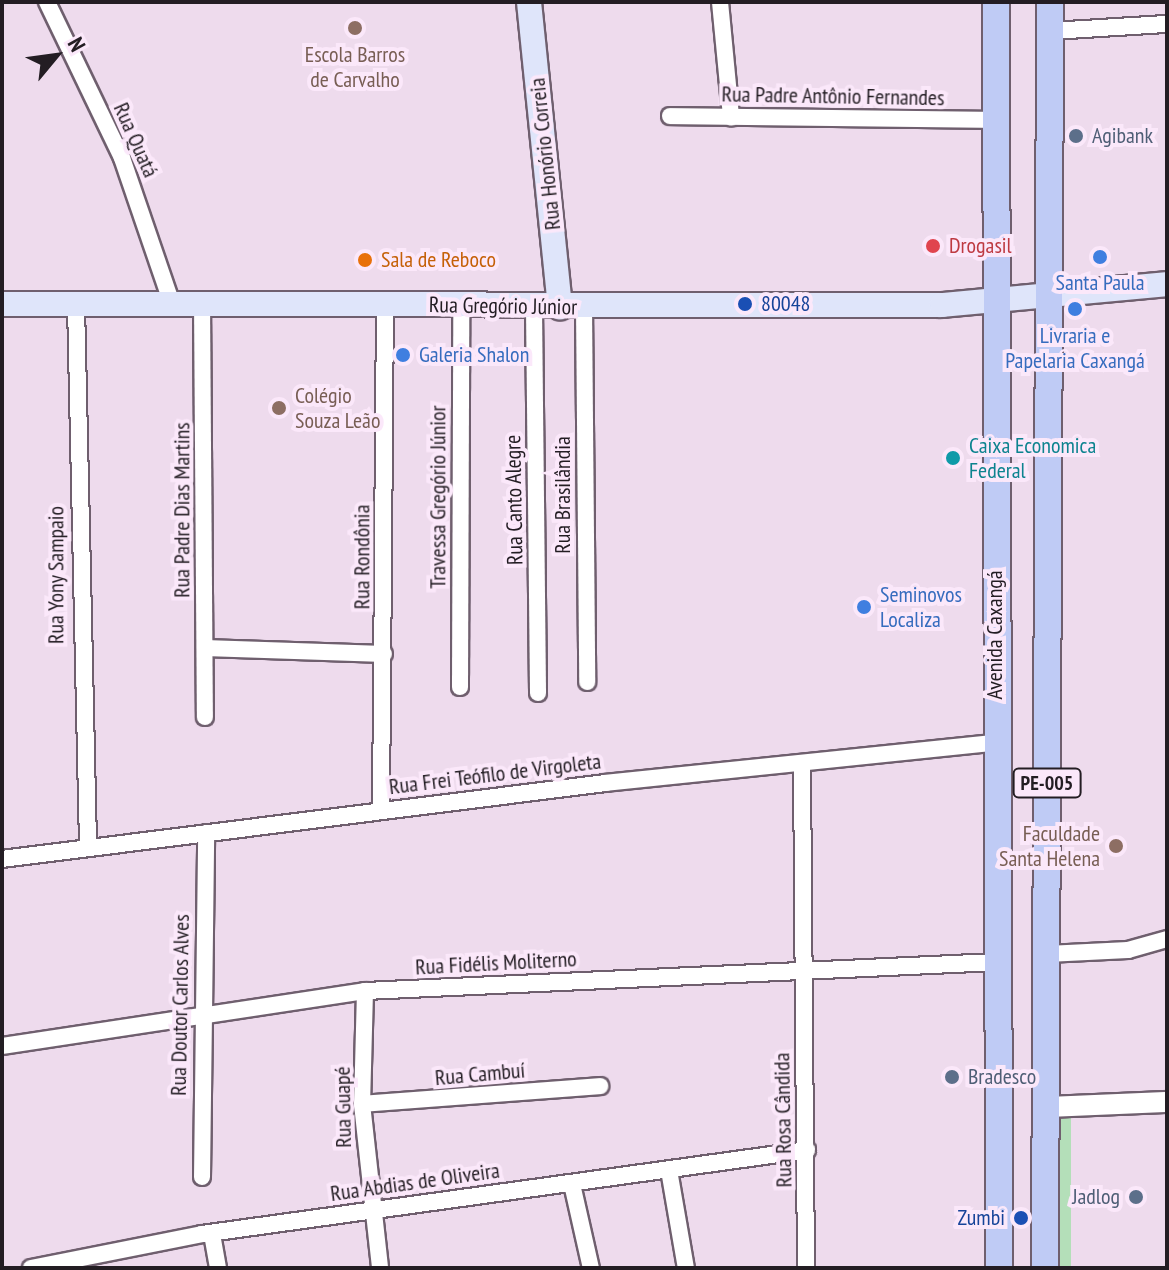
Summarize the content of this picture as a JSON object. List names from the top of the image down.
{
  "streets": {
    "main road": [
      "Rua Honório Correia",
      "Rua Gregório Júnior",
      "Avenida Caxangá",
      "PE-005"
    ],
    "street": [
      "Rua Padre Antônio Fernandes",
      "Rua Quatá",
      "Rua Brasilândia",
      "Travessa Gregório Júnior",
      "Rua Canto Alegre",
      "Rua Padre Dias Martins",
      "Rua Rondônia",
      "Rua Yony Sampaio",
      "Rua Frei Teófilo de Virgoleta",
      "Rua Fidélis Moliterno",
      "Rua Doutor Carlos Alves",
      "Rua Cambuí",
      "Rua Guapé",
      "Rua Rosa Cândida",
      "Rua Abdias de Oliveira"
    ]
  },
  "crossings": [
    ["Rua Padre Antônio Fernandes", "Avenida Caxangá"],
    ["Rua Quatá", "Rua Gregório Júnior"],
    ["Rua Honório Correia", "Rua Gregório Júnior"],
    ["Rua Honório Correia", "Rua Brasilândia"],
    ["Rua Gregório Júnior", "Rua Brasilândia"],
    ["Rua Gregório Júnior", "Travessa Gregório Júnior"],
    ["Rua Gregório Júnior", "Rua Canto Alegre"],
    ["Rua Gregório Júnior", "Rua Padre Dias Martins"],
    ["Rua Gregório Júnior", "Rua Rondônia"],
    ["Rua Gregório Júnior", "Rua Yony Sampaio"],
    ["Rua Gregório Júnior", "Avenida Caxangá"],
    ["Rua Gregório Júnior", "PE-005"],
    ["Rua Rondônia", "Rua Frei Teófilo de Virgoleta"],
    ["Rua Yony Sampaio", "Rua Frei Teófilo de Virgoleta"],
    ["Avenida Caxangá", "Rua Frei Teófilo de Virgoleta"],
    ["Avenida Caxangá", "Rua Fidélis Moliterno"],
    ["Rua Frei Teófilo de Virgoleta", "Rua Doutor Carlos Alves"],
    ["Rua Frei Teófilo de Virgoleta", "Rua Rosa Cândida"],
    ["Rua Fidélis Moliterno", "Rua Doutor Carlos Alves"],
    ["Rua Fidélis Moliterno", "Rua Guapé"],
    ["Rua Fidélis Moliterno", "Rua Rosa Cândida"],
    ["Rua Cambuí", "Rua Guapé"],
    ["Rua Guapé", "Rua Abdias de Oliveira"],
    ["Rua Rosa Cândida", "Rua Abdias de Oliveira"]
  ],
  "places": [
    "Escola Barros de Carvalho",
    "Agibank",
    "Drogasil",
    "Santa Paula",
    "Sala de Reboco",
    "80048",
    "Livraria e Papelaria Caxangá",
    "Galeria Shalon",
    "Colégio Souza Leão",
    "Caixa Economica Federal",
    "Seminovos Localiza",
    "Faculdade Santa Helena",
    "Bradesco",
    "Jadlog",
    "Zumbi"
  ],
  "north": "top right"
}
